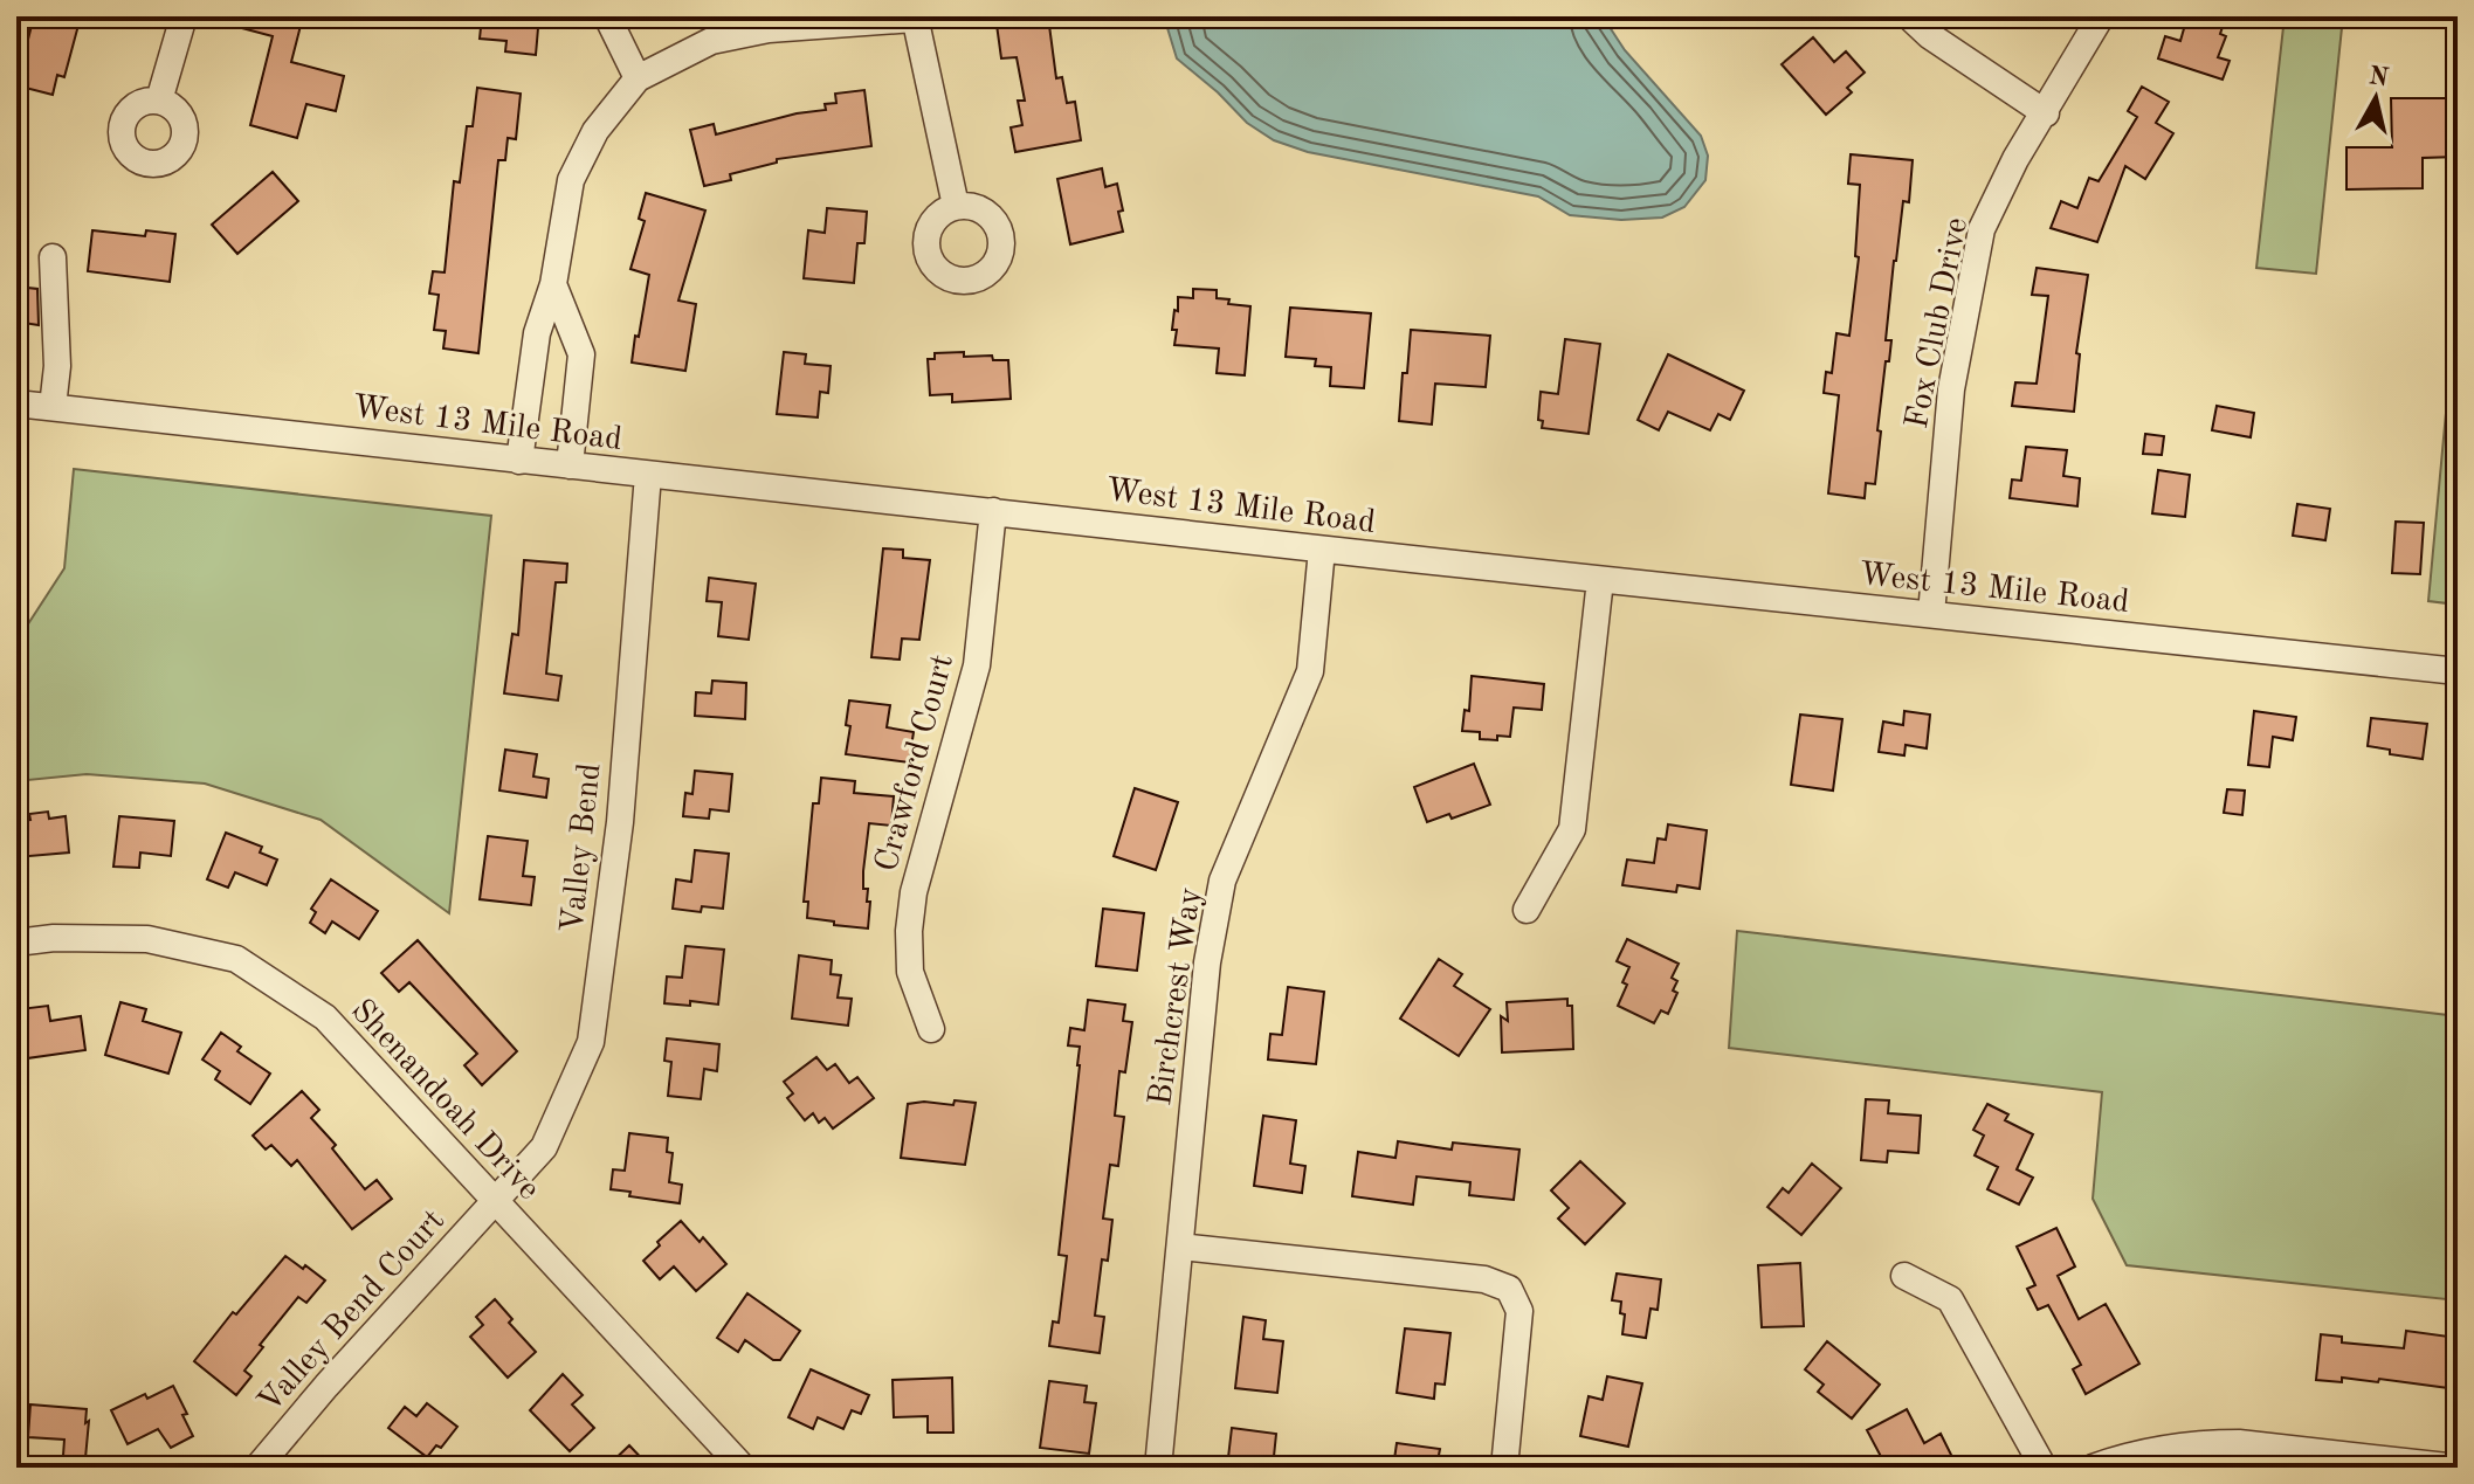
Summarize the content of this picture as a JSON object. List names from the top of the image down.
{
  "streets": {
    "street": [
      "Fox Club Drive",
      "West 13 Mile Road",
      "Crawford Court",
      "Valley Bend",
      "Birchcrest Way",
      "Shenandoah Drive",
      "Valley Bend Court"
    ]
  },
  "crossings": [
    ["Fox Club Drive", "West 13 Mile Road"],
    ["West 13 Mile Road", "Crawford Court"],
    ["West 13 Mile Road", "Valley Bend"],
    ["West 13 Mile Road", "Birchcrest Way"],
    ["Valley Bend", "Shenandoah Drive"],
    ["Valley Bend", "Valley Bend Court"],
    ["Shenandoah Drive", "Valley Bend Court"]
  ],
  "north": "top"
}
